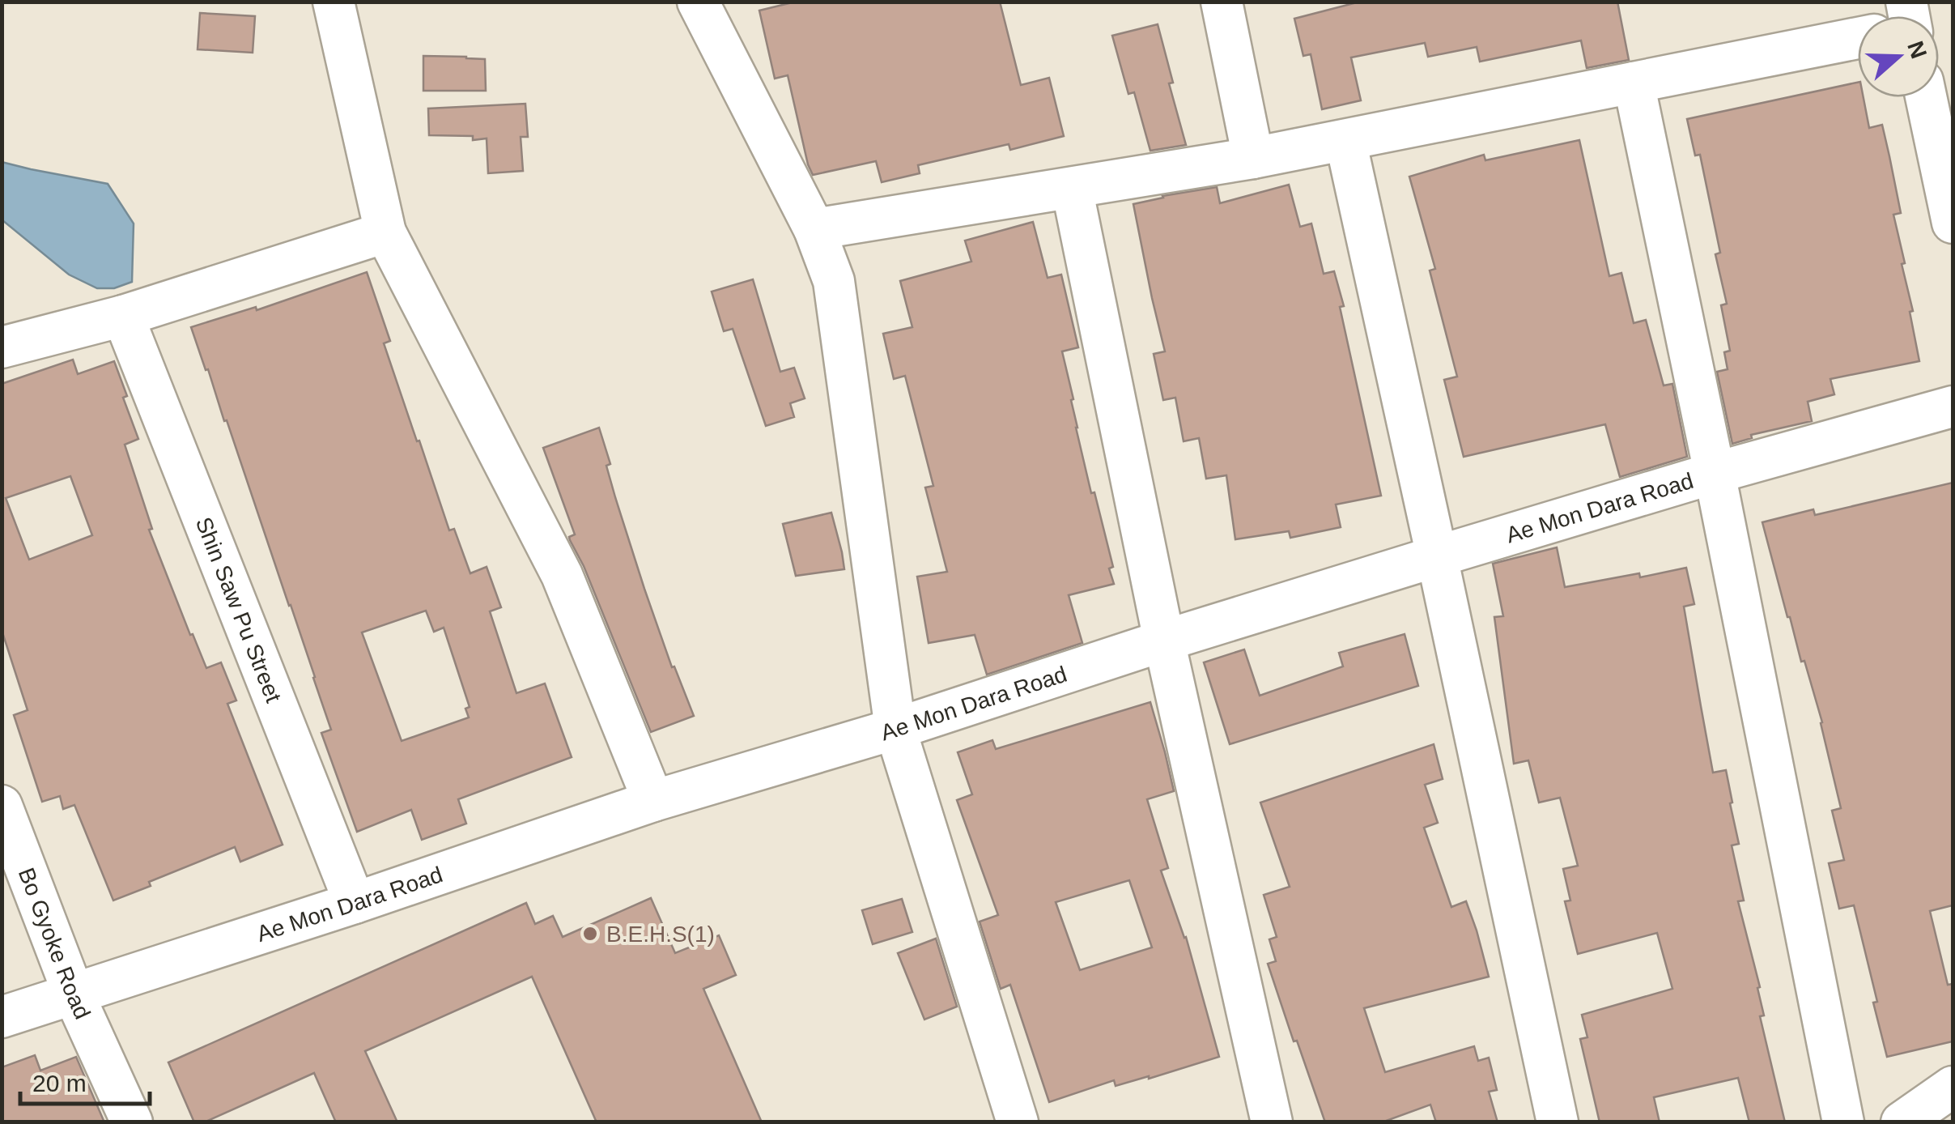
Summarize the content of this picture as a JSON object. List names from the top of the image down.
{
  "streets": {
    "street": ["Ae Mon Dara Road", "Shin Saw Pu Street", "Bo Gyoke Road"]
  },
  "crossings": [
    ["Ae Mon Dara Road", "Shin Saw Pu Street"],
    ["Ae Mon Dara Road", "Bo Gyoke Road"]
  ],
  "places": ["B.E.H.S(1)"],
  "scale_bar": "20 m",
  "north": "right"
}
